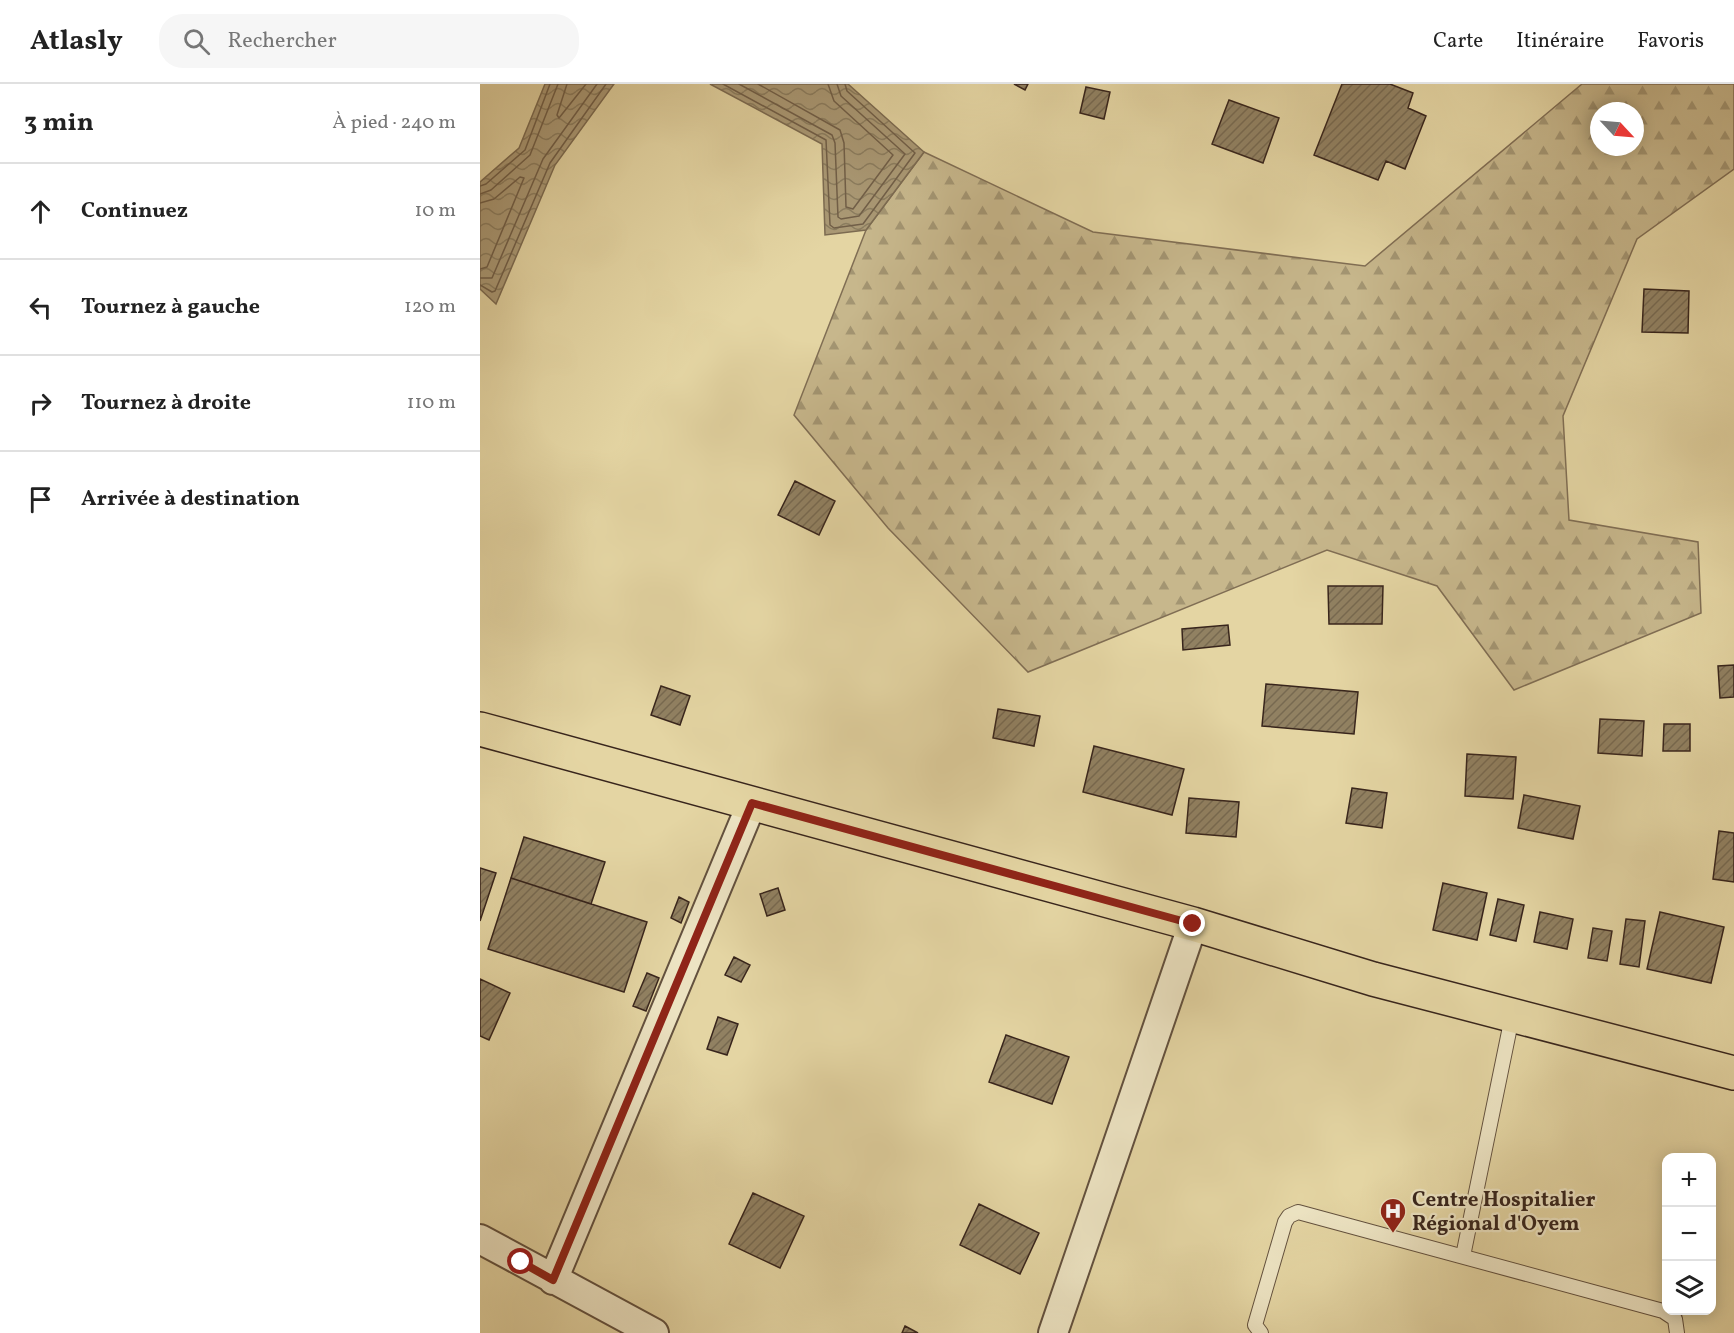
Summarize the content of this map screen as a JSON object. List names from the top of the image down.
{
  "places": {
    "hospital": ["Centre Hospitalier Régional d'Oyem"]
  },
  "north": "bottom right",
  "page": {
    "header": "Atlasly",
    "search": "Rechercher",
    "nav": ["Carte", "Itinéraire", "Favoris"],
    "heading": ["3 min", "À pied · 240 m"],
    "list": [
      ["Continuez", "10 m"],
      ["Tournez à gauche", "120 m"],
      ["Tournez à droite", "110 m"],
      "Arrivée à destination"
    ],
    "map_buttons": ["+", "−"]
  }
}
